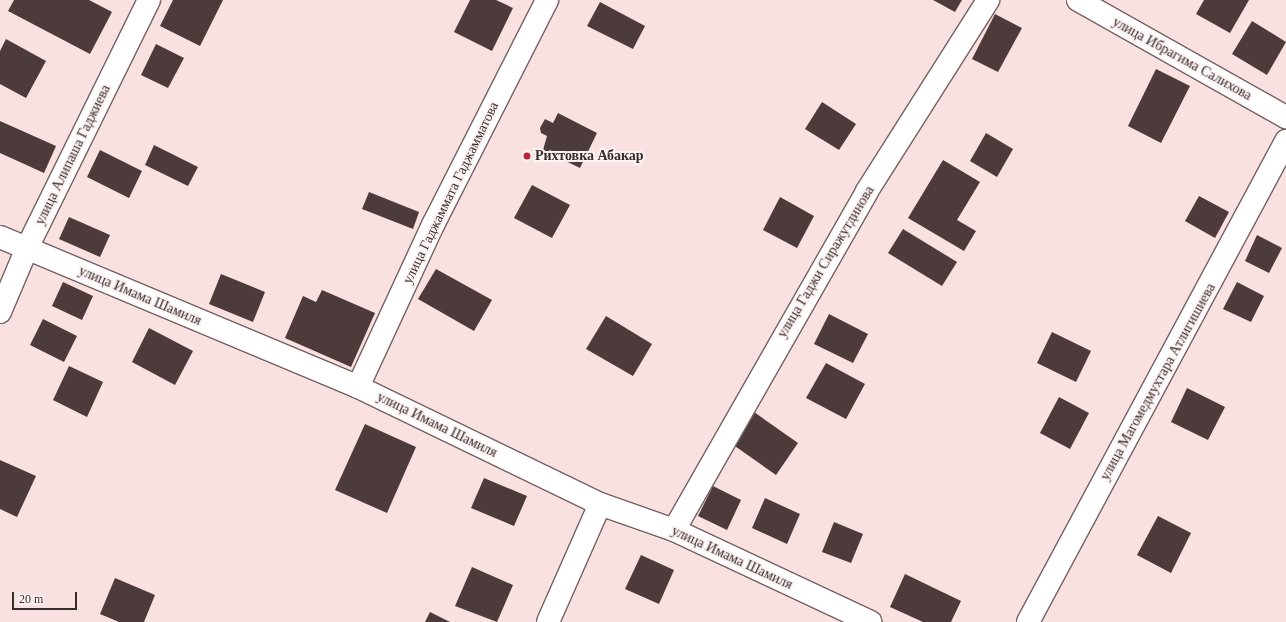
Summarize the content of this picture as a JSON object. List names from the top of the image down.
{
  "streets": {
    "street": [
      "улица Ибрагима Салихова",
      "улица Алипаша Гаджиева",
      "улица Гаджаммата Гаджамматова",
      "улица Гаджи Сиражутдинова",
      "улица Имама Шамиля",
      "улица Магомедмухтара Атлигишиева"
    ]
  },
  "crossings": [
    ["улица Алипаша Гаджиева", "улица Имама Шамиля"],
    ["улица Гаджаммата Гаджамматова", "улица Имама Шамиля"],
    ["улица Гаджи Сиражутдинова", "улица Имама Шамиля"]
  ],
  "places": ["Рихтовка Абакар"],
  "scale_bar": "20 m"
}
